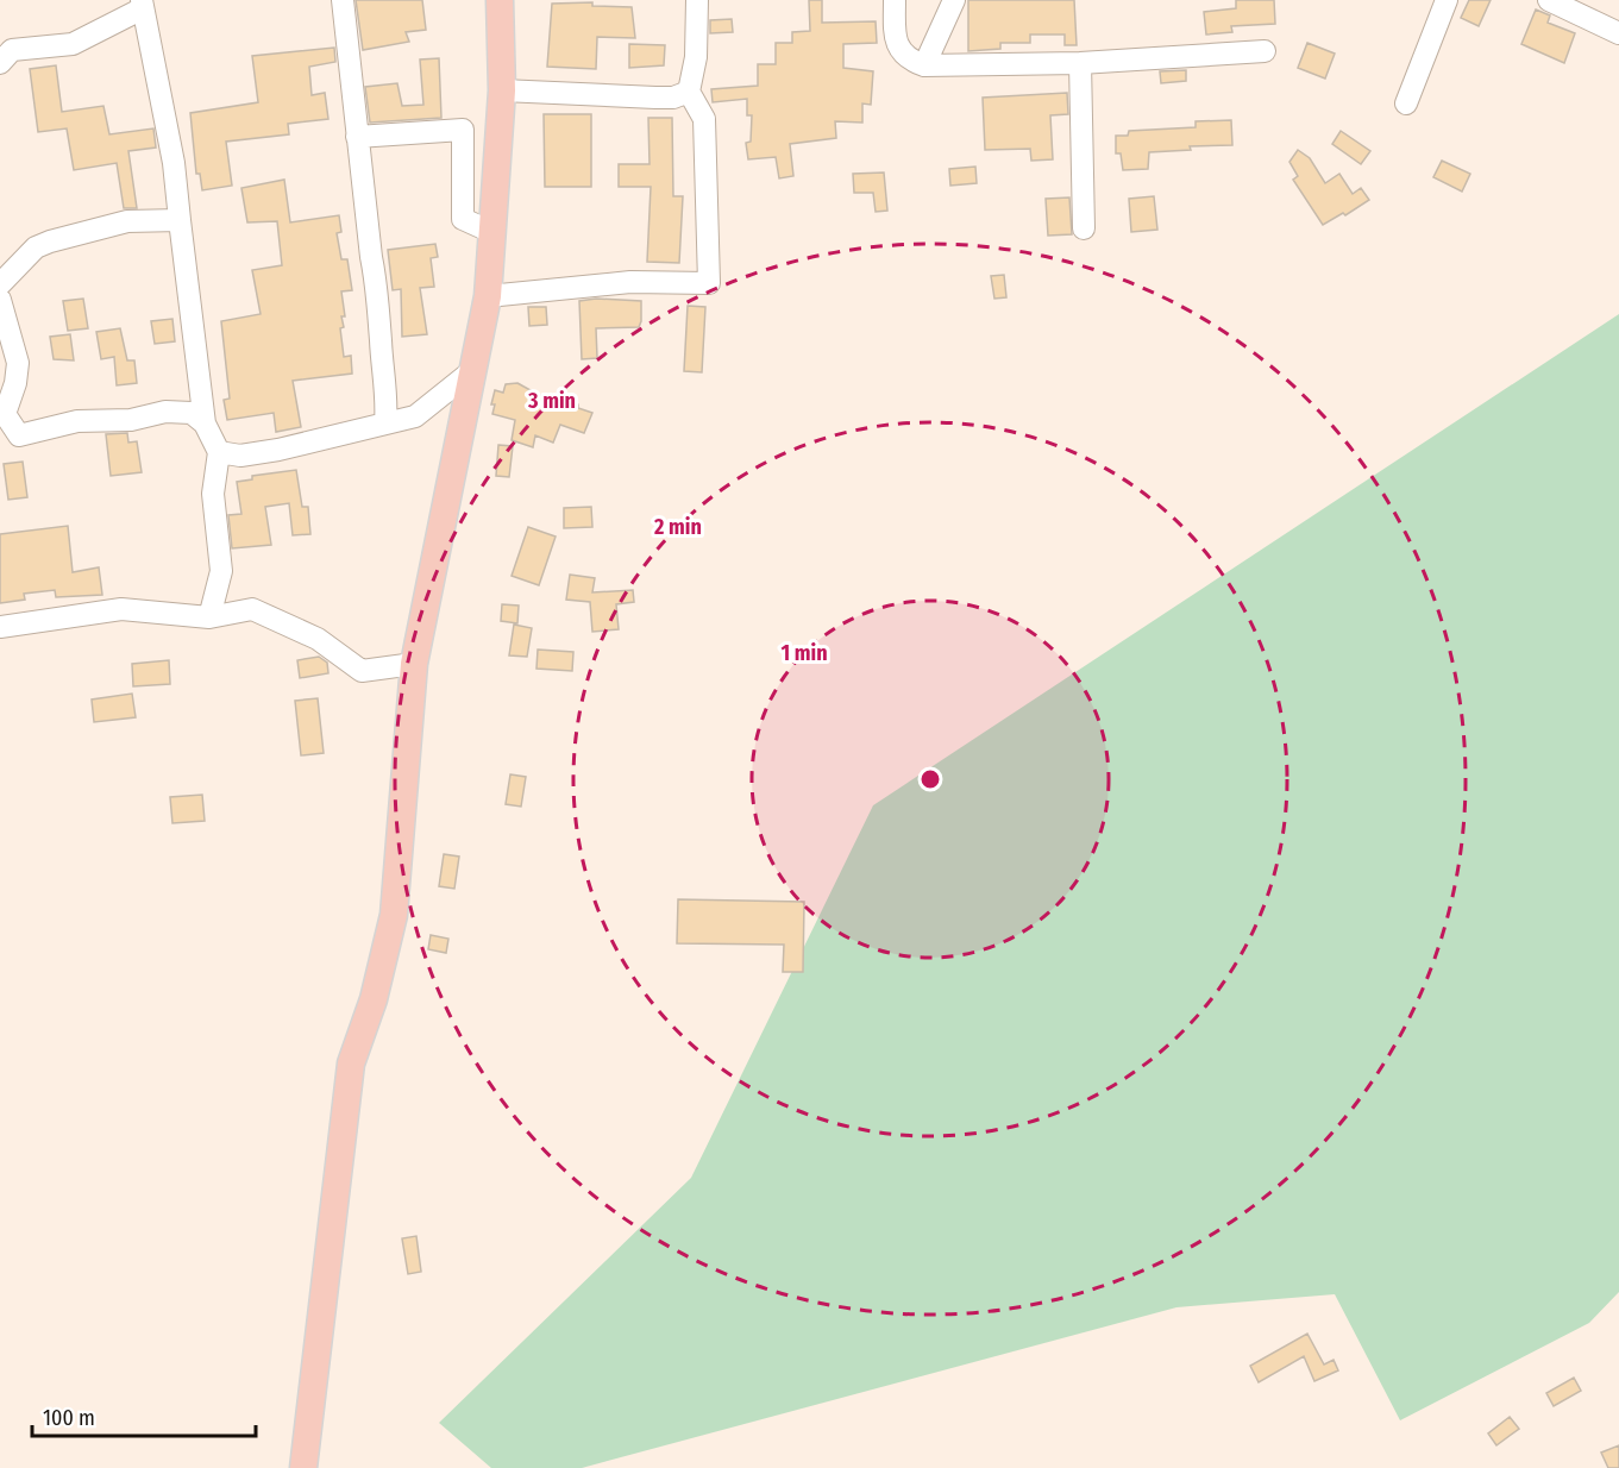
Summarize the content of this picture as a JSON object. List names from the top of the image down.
{
  "scale_bar": "100 m",
  "rings": ["3 min", "2 min", "1 min"]
}
